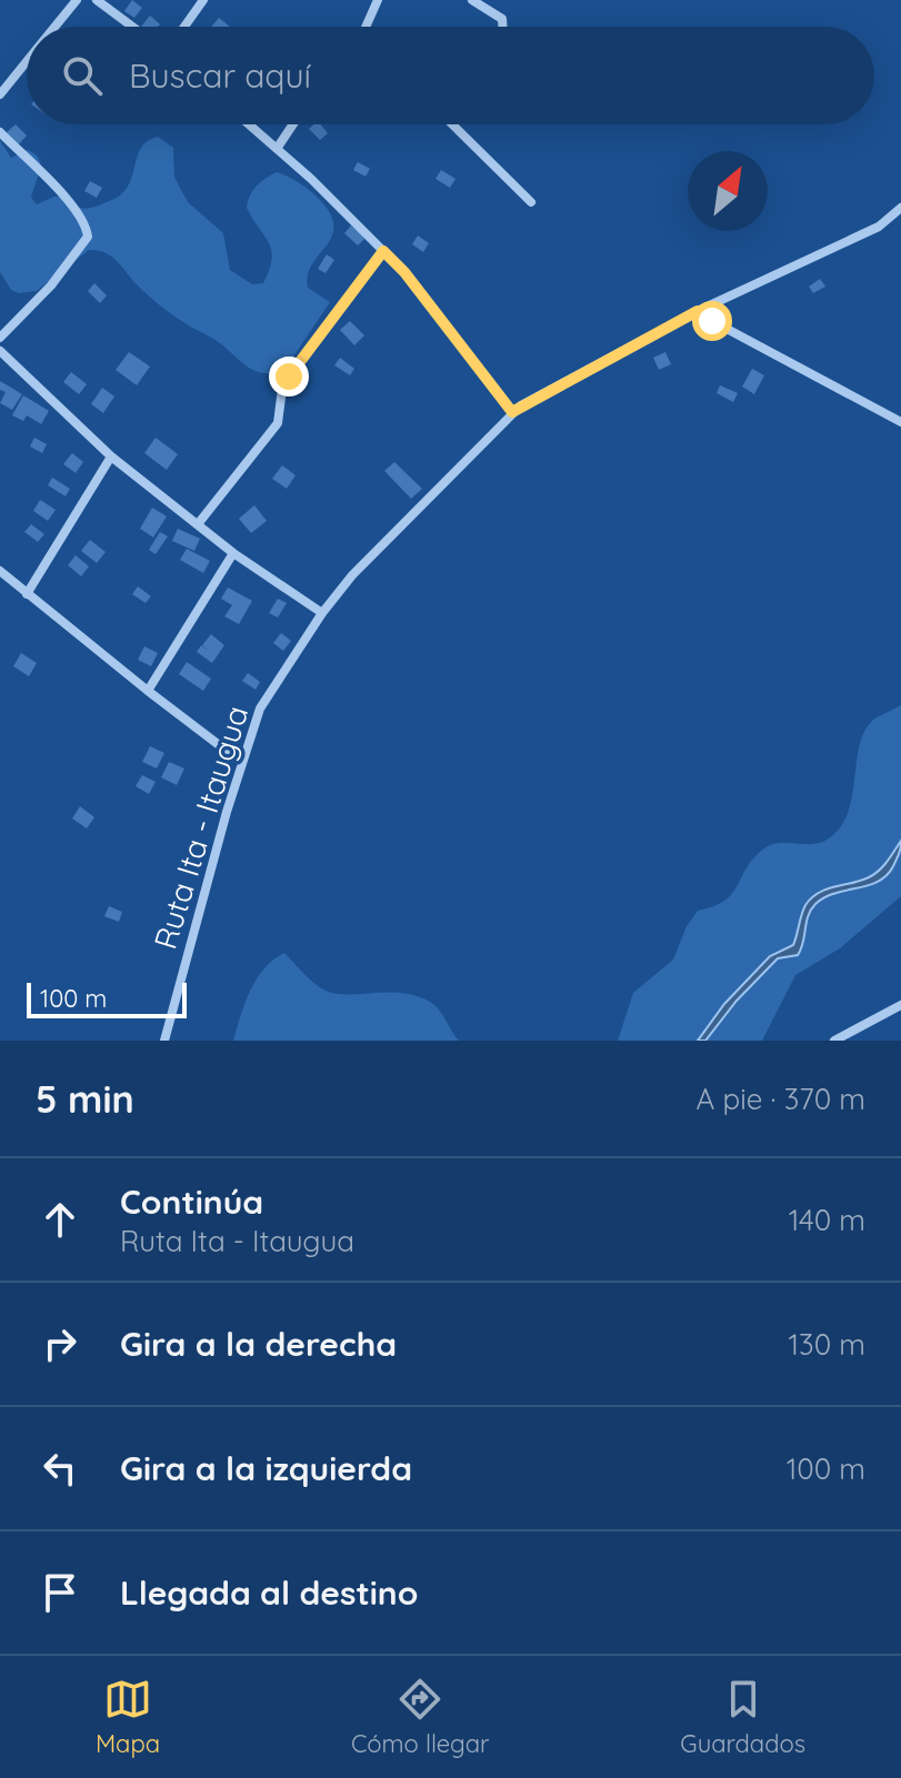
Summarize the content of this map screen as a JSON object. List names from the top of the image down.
{
  "streets": {
    "street": ["Ruta Ita - Itaugua"]
  },
  "scale_bar": "100 m",
  "north": "top right",
  "page": {
    "search": "Buscar aquí",
    "scale": "100 m",
    "heading": ["5 min", "A pie · 370 m"],
    "list": [
      ["Continúa", "Ruta Ita - Itaugua", "140 m"],
      ["Gira a la derecha", "130 m"],
      ["Gira a la izquierda", "100 m"],
      "Llegada al destino"
    ],
    "nav": ["Mapa", "Cómo llegar", "Guardados"]
  }
}
